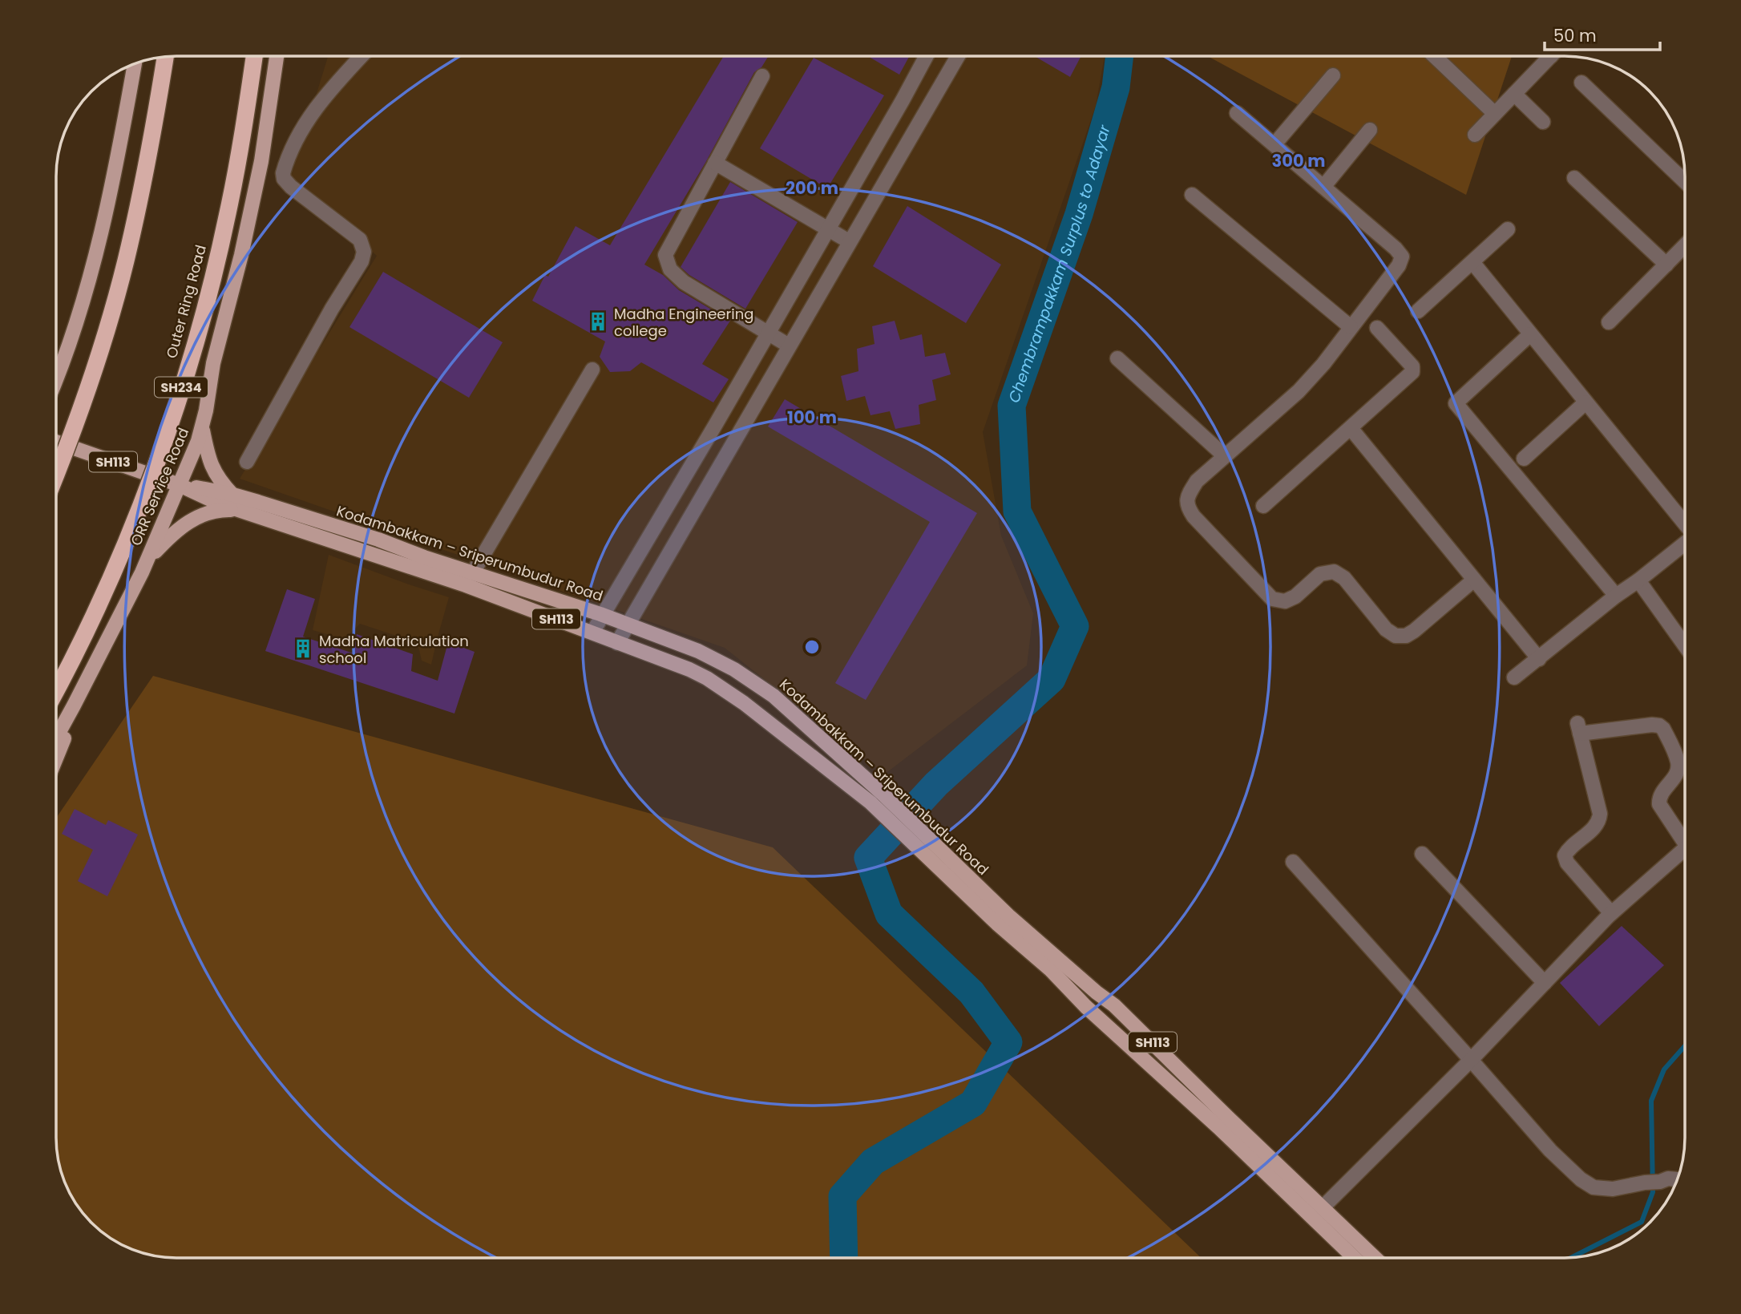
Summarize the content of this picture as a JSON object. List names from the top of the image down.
{
  "streets": {
    "highway": ["Outer Ring Road", "SH234"],
    "main road": ["SH113", "ORR Service Road", "Kodambakkam – Sriperumbudur Road"]
  },
  "crossings": [
    ["ORR Service Road", "Kodambakkam – Sriperumbudur Road"]
  ],
  "water": ["Chembrampakkam Surplus to Adayar"],
  "places": {
    "building": ["Madha Engineering college", "Madha Matriculation school"]
  },
  "scale_bar": "50 m",
  "rings": ["300 m", "200 m", "100 m"]
}
